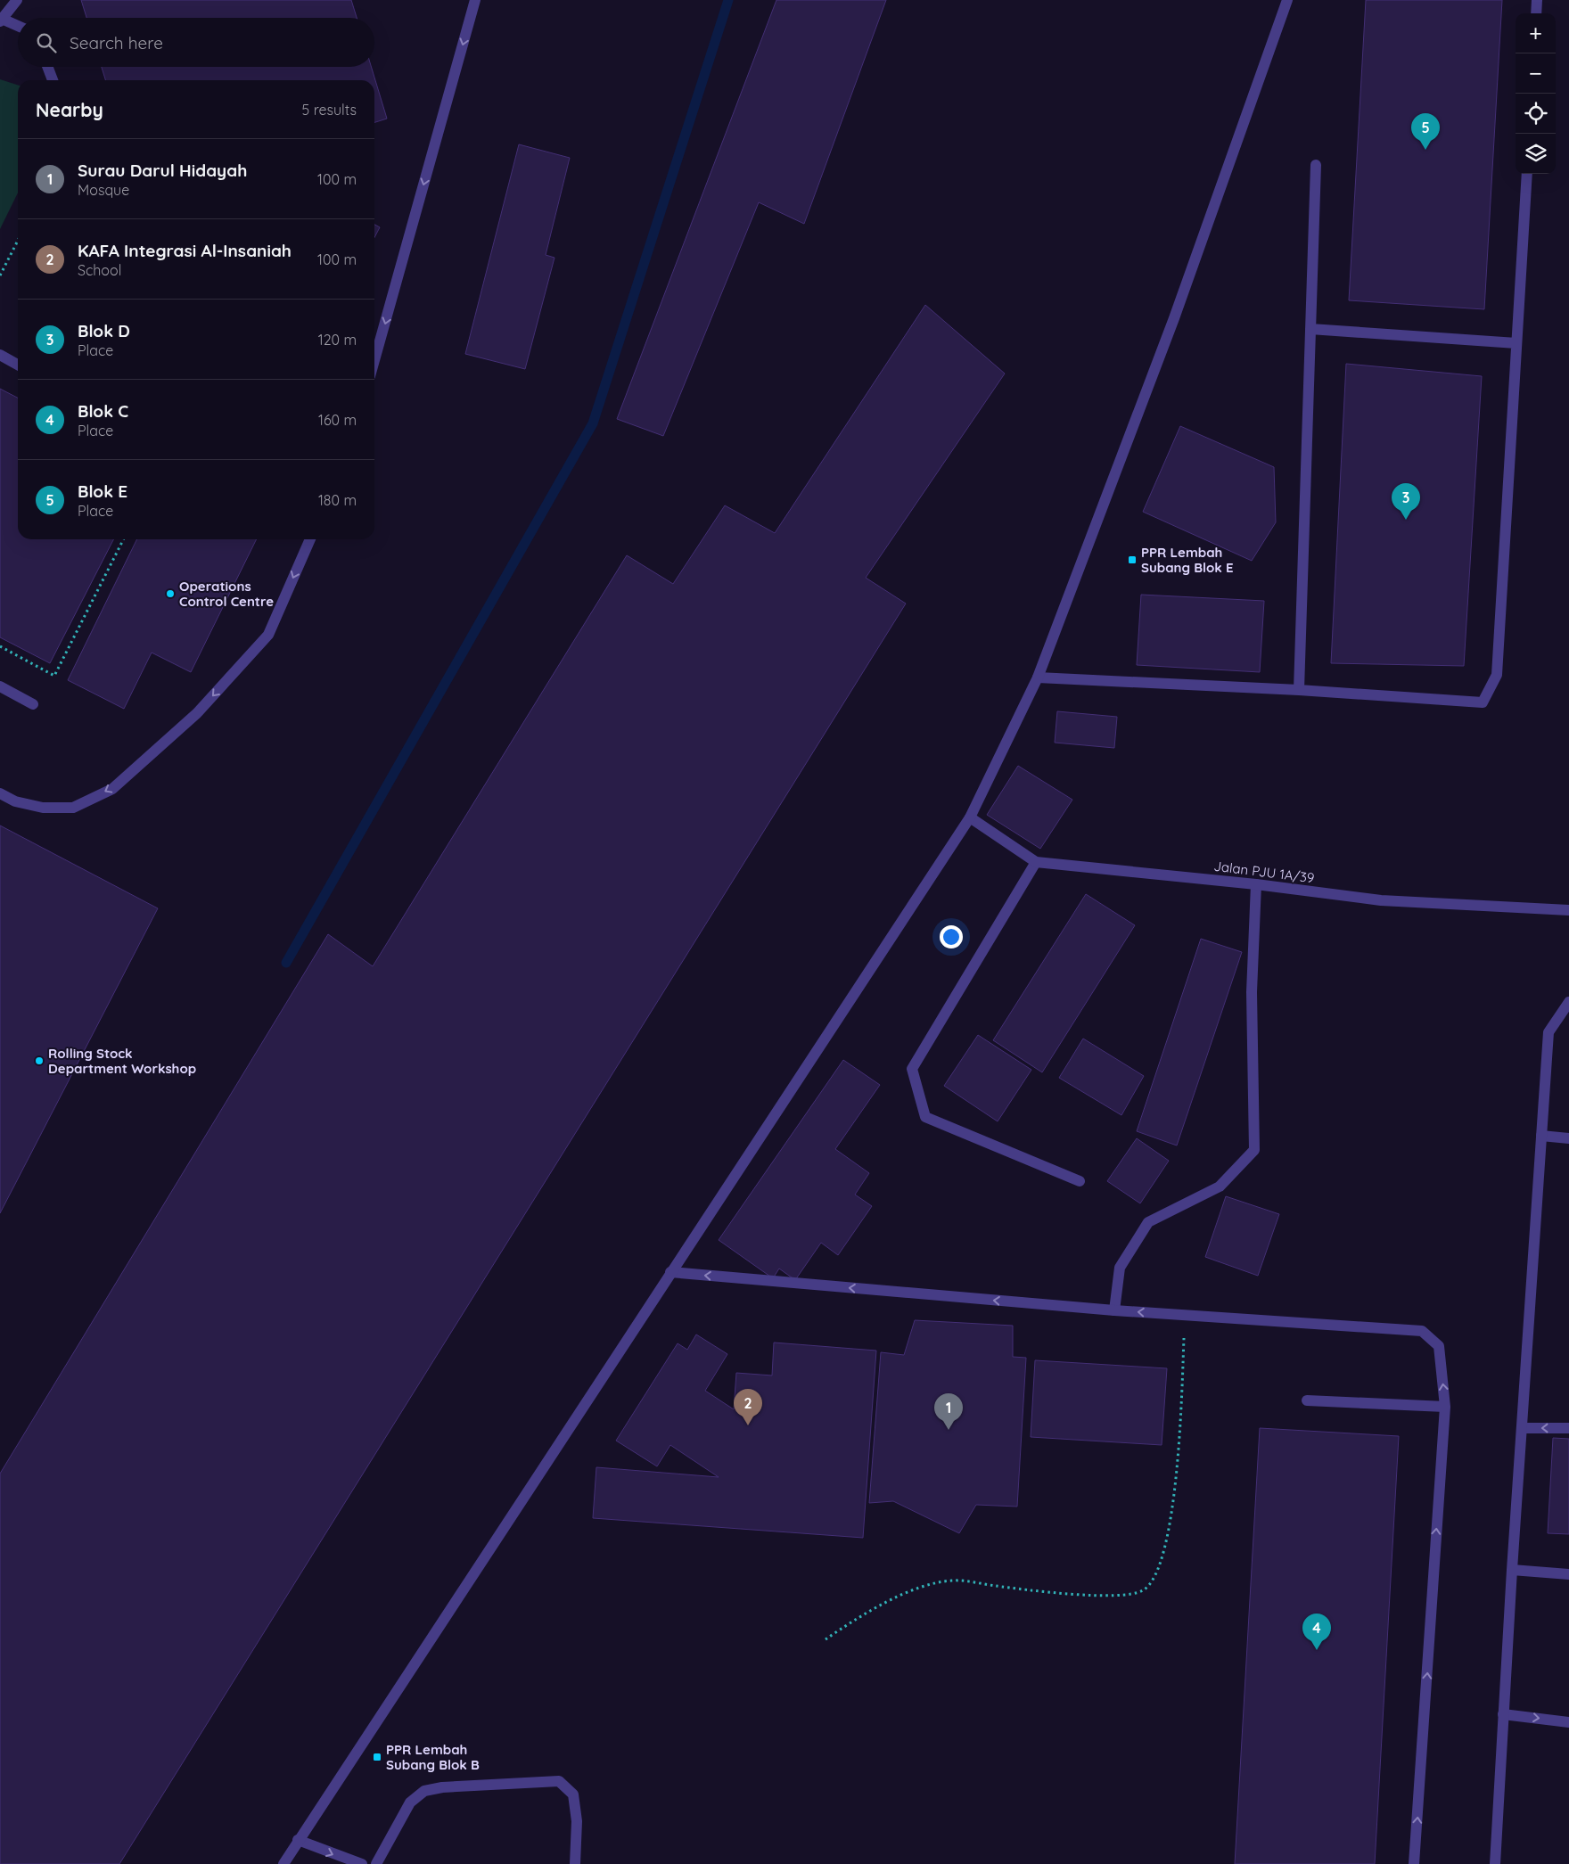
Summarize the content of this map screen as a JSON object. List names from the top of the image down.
{
  "streets": {
    "street": ["Jalan PJU 1A/39"]
  },
  "places": {
    "transit": ["PPR Lembah Subang Blok E", "PPR Lembah Subang Blok B"],
    "other": ["Operations Control Centre", "Rolling Stock Department Workshop"]
  },
  "page": {
    "map_buttons": ["+", "−"],
    "search": "Search here",
    "heading": ["Nearby", "5 results"],
    "pins": [
      "5",
      "3",
      "2",
      "1",
      "4"
    ],
    "list": [
      {
        "mark": "1",
        "name": "Surau Darul Hidayah",
        "note": "Mosque",
        "value": "100 m"
      },
      {
        "mark": "2",
        "name": "KAFA Integrasi Al-Insaniah",
        "note": "School",
        "value": "100 m"
      },
      {
        "mark": "3",
        "name": "Blok D",
        "note": "Place",
        "value": "120 m"
      },
      {
        "mark": "4",
        "name": "Blok C",
        "note": "Place",
        "value": "160 m"
      },
      {
        "mark": "5",
        "name": "Blok E",
        "note": "Place",
        "value": "180 m"
      }
    ]
  }
}
